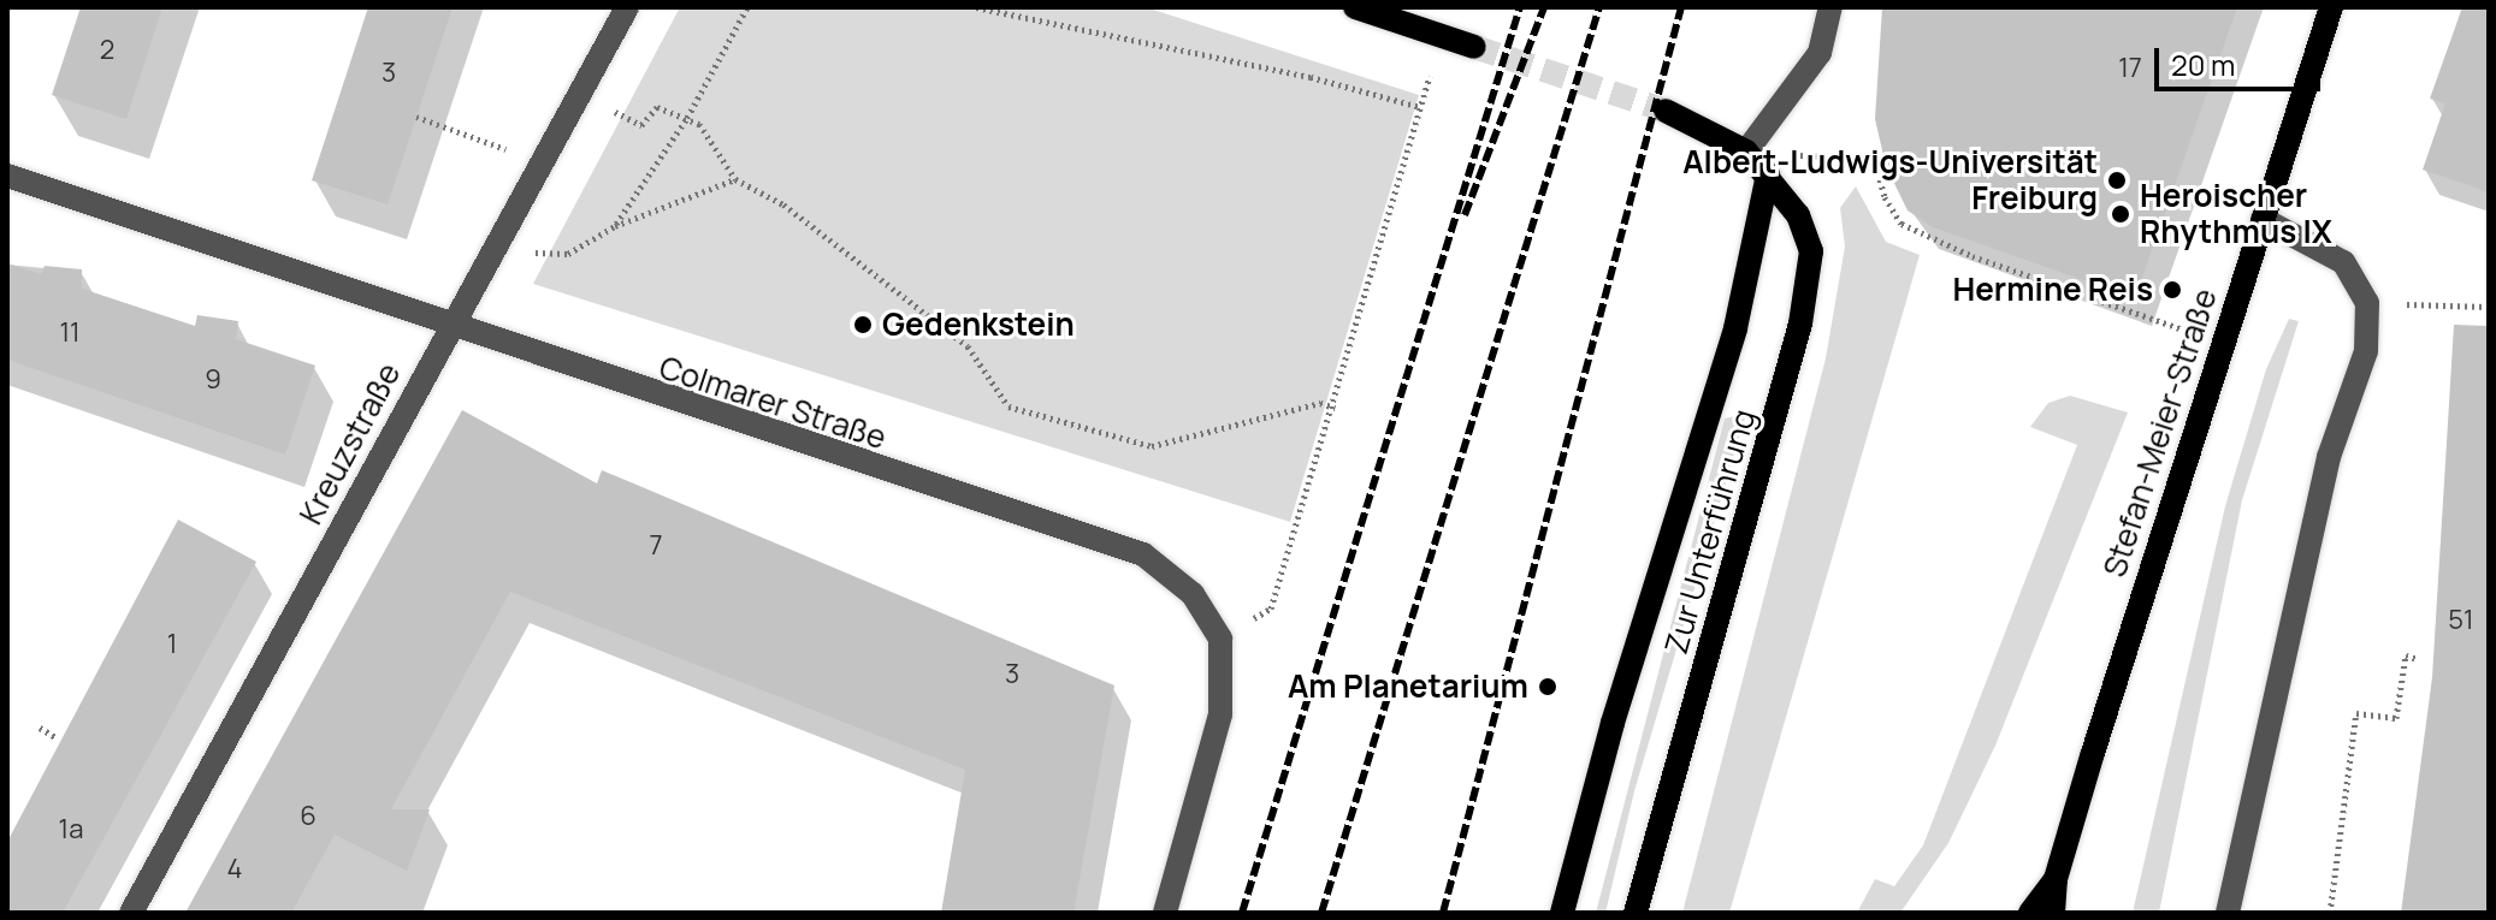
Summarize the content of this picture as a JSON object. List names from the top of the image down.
{
  "streets": {
    "main road": ["Stefan-Meier-Straße", "Zur Unterführung"],
    "street": ["Colmarer Straße", "Kreuzstraße"]
  },
  "crossings": [
    ["Colmarer Straße", "Kreuzstraße"]
  ],
  "places": [
    "Albert-Ludwigs-Universität Freiburg",
    "Heroischer Rhythmus IX",
    "Hermine Reis",
    "Gedenkstein",
    "Am Planetarium"
  ],
  "house_numbers": [
    "2",
    "17",
    "3",
    "11",
    "9",
    "7",
    "51",
    "1",
    "3",
    "6",
    "1a",
    "4"
  ],
  "scale_bar": "20 m"
}
